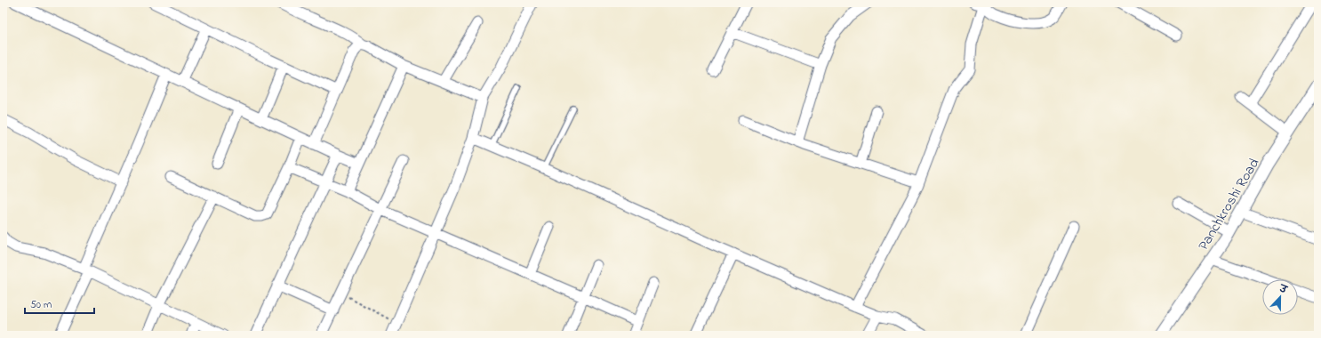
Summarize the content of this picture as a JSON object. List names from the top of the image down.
{
  "streets": {
    "street": ["Panchkroshi Road"]
  },
  "scale_bar": "50 m",
  "north": "top"
}
